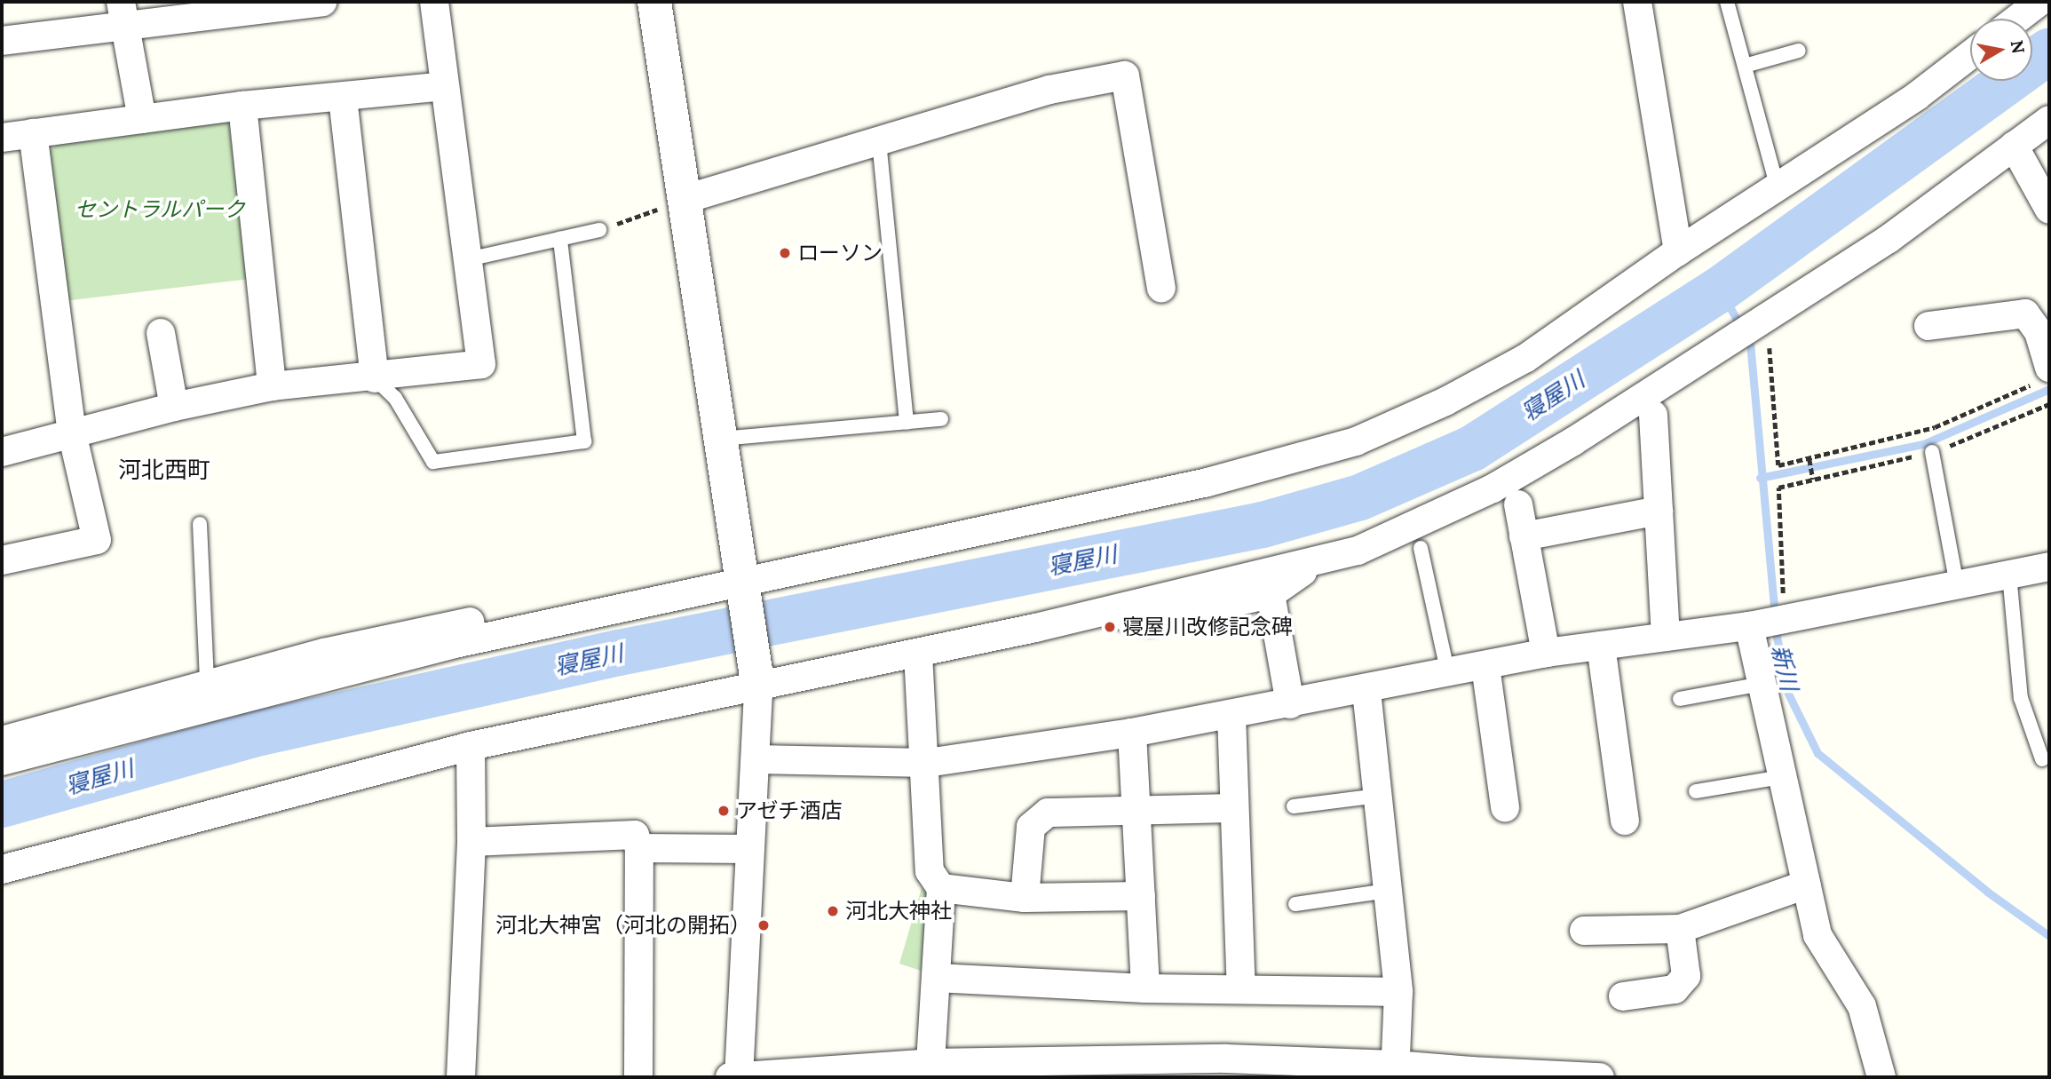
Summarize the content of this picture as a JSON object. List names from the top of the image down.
{
  "districts": ["河北西町"],
  "water": ["寝屋川", "新川"],
  "parks": ["セントラルパーク"],
  "places": [
    "ローソン",
    "寝屋川改修記念碑",
    "アゼチ酒店",
    "河北大神社",
    "河北大神宮（河北の開拓）"
  ],
  "north": "right"
}
